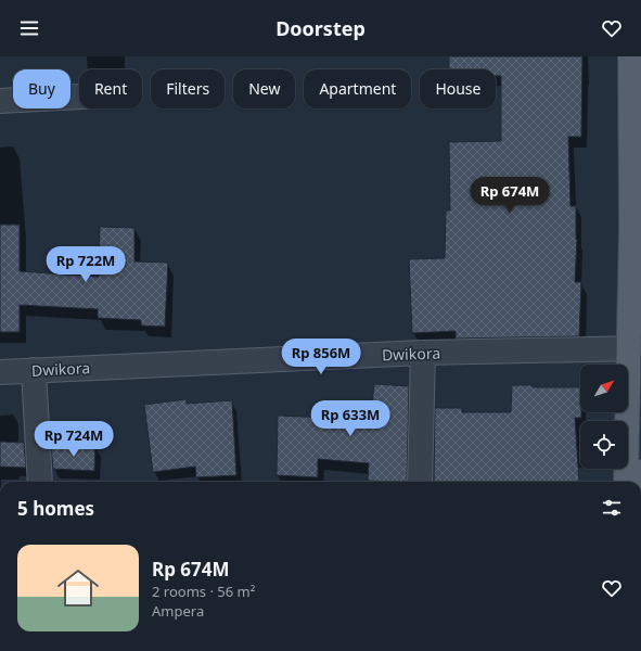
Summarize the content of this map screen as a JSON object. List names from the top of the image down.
{
  "streets": {
    "street": ["Dwikora"]
  },
  "north": "top right",
  "page": {
    "header": "Doorstep",
    "chip": [
      "Buy",
      "Rent",
      "Filters",
      "New",
      "Apartment",
      "House"
    ],
    "price": [
      "Rp 674M",
      "Rp 722M",
      "Rp 856M",
      "Rp 633M",
      "Rp 724M"
    ],
    "heading": "5 homes",
    "list": [
      {
        "name": "Rp 674M",
        "note": "2 rooms · 56 m² · Ampera"
      }
    ]
  }
}
